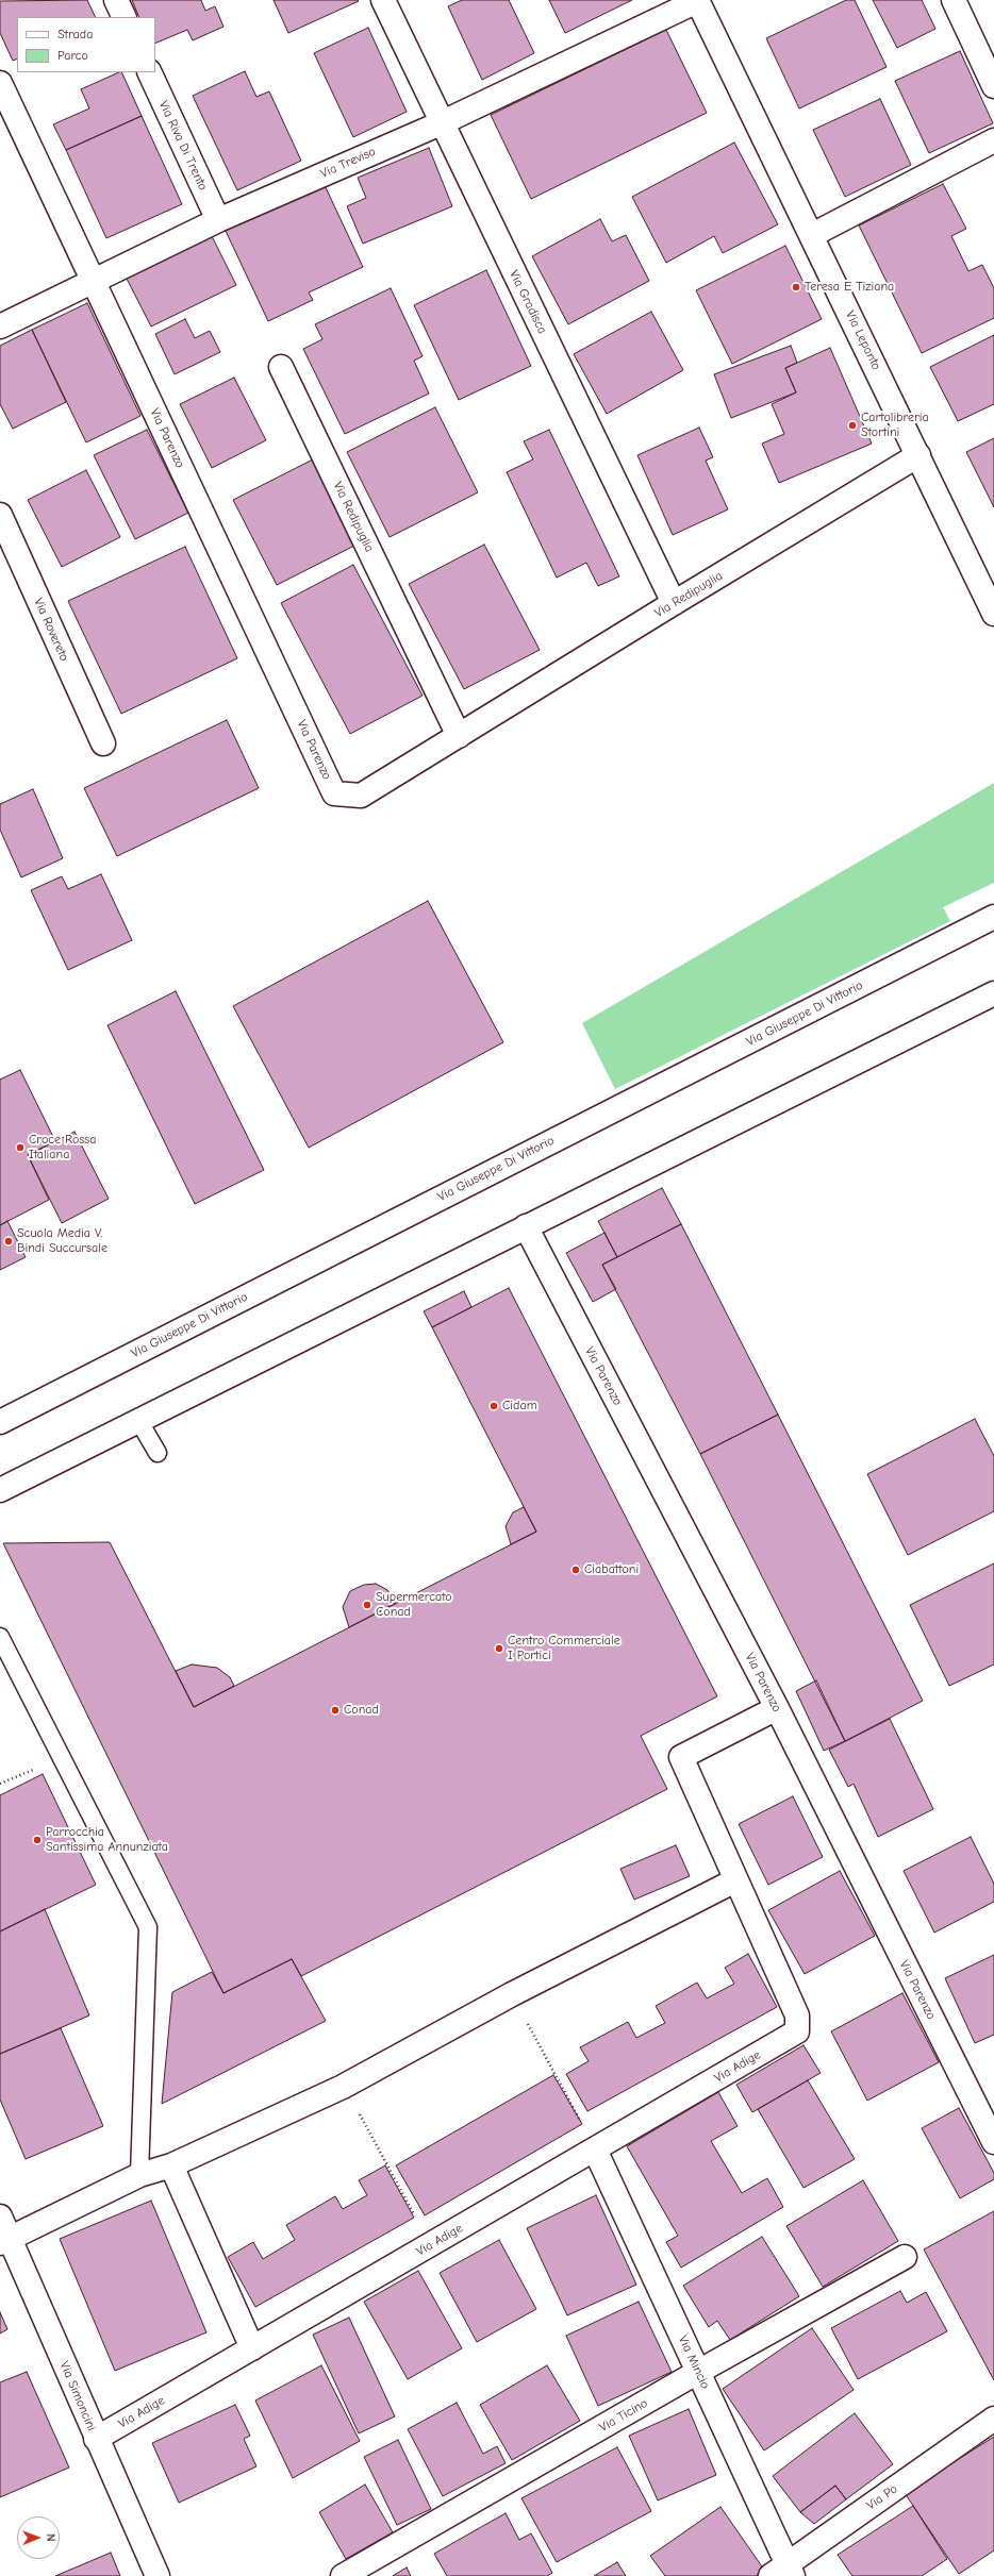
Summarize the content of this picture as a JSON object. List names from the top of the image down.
{
  "streets": {
    "street": [
      "Via Riva Di Trento",
      "Via Treviso",
      "Via Gradisca",
      "Via Lepanto",
      "Via Parenzo",
      "Via Redipuglia",
      "Via Rovereto",
      "Via Giuseppe Di Vittorio",
      "Via Adige",
      "Via Mincio",
      "Via Simoncini",
      "Via Ticino",
      "Via Po"
    ]
  },
  "crossings": [
    ["Via Riva Di Trento", "Via Treviso"],
    ["Via Treviso", "Via Gradisca"],
    ["Via Treviso", "Via Lepanto"],
    ["Via Treviso", "Via Parenzo"],
    ["Via Gradisca", "Via Redipuglia"],
    ["Via Lepanto", "Via Redipuglia"],
    ["Via Parenzo", "Via Redipuglia"],
    ["Via Adige", "Via Mincio"],
    ["Via Adige", "Via Simoncini"],
    ["Via Mincio", "Via Ticino"],
    ["Via Mincio", "Via Po"]
  ],
  "places": [
    "Teresa E Tiziana",
    "Cartolibreria Stortini",
    "Croce Rossa Italiana",
    "Scuola Media V. Bindi Succursale",
    "Cidam",
    "Ciabattoni",
    "Supermercato Conad",
    "Centro Commerciale I Portici",
    "Conad",
    "Parrocchia Santissima Annunziata"
  ],
  "legend": ["Strada", "Parco"],
  "north": "right"
}
